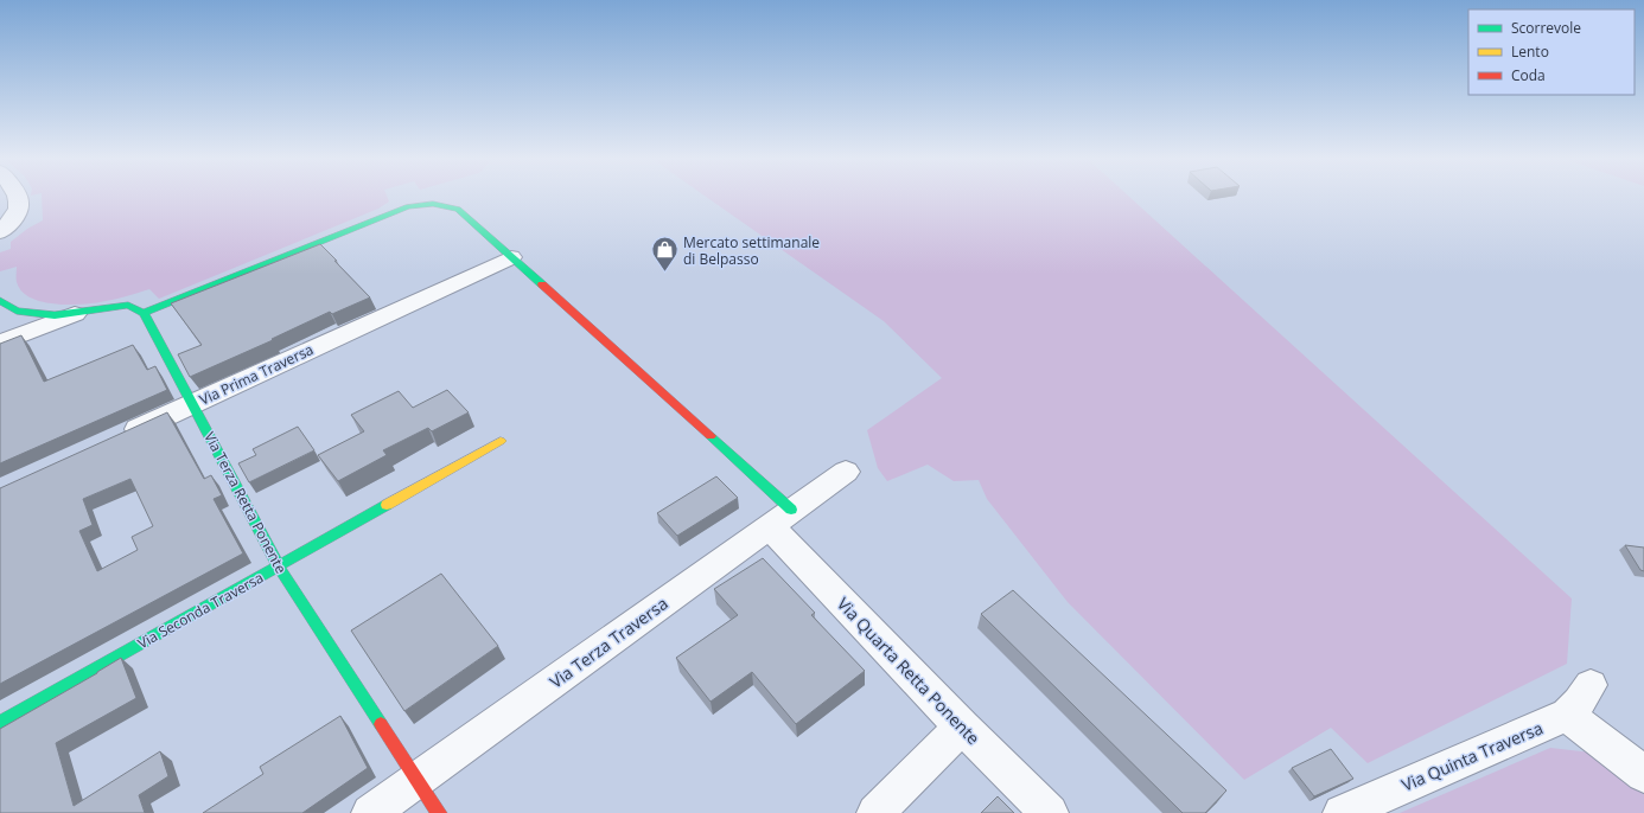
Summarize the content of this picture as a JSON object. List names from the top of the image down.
{
  "streets": {
    "street": [
      "Via Prima Traversa",
      "Via Terza Retta Ponente",
      "Via Seconda Traversa",
      "Via Terza Traversa",
      "Via Quarta Retta Ponente",
      "Via Quinta Traversa"
    ]
  },
  "crossings": [
    ["Via Prima Traversa", "Via Terza Retta Ponente"],
    ["Via Terza Retta Ponente", "Via Seconda Traversa"],
    ["Via Terza Retta Ponente", "Via Terza Traversa"],
    ["Via Terza Traversa", "Via Quarta Retta Ponente"]
  ],
  "places": {
    "shop": ["Mercato settimanale di Belpasso"]
  },
  "legend": ["Scorrevole", "Lento", "Coda"]
}
